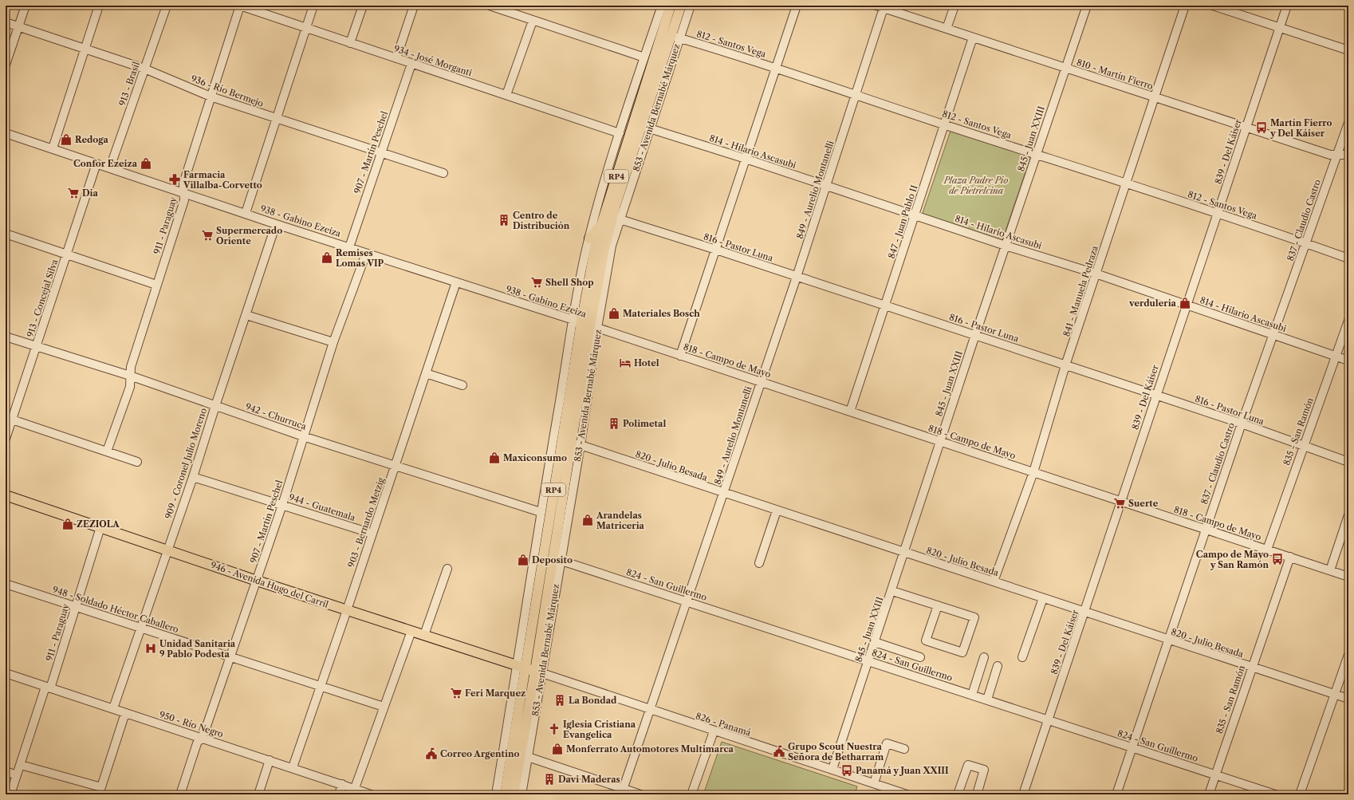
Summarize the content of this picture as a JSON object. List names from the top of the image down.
{
  "streets": {
    "main road": ["853 - Avenida Bernabé Márquez", "RP4", "946 - Avenida Hugo del Carril"],
    "street": [
      "812 - Santos Vega",
      "934 - José Morganti",
      "810 - Martín Fierro",
      "913 - Brasil",
      "936 - Río Bermejo",
      "845 - Juan XXIII",
      "814 - Hilario Ascasubi",
      "839 - Del Káiser",
      "907 - Martín Peschel",
      "849 - Aurelio Montanelli",
      "837 - Claudio Castro",
      "938 - Gabino Ezeiza",
      "847 - Juan Pablo II",
      "911 - Paraguay",
      "816 - Pastor Luna",
      "841 - Manuela Pedraza",
      "913 - Concejal Silva",
      "818 - Campo de Mayo",
      "942 - Churruca",
      "835 - San Ramón",
      "909 - Coronel Julio Moreno",
      "820 - Julio Besada",
      "944 - Guatemala",
      "903 - Bernardo Metzig",
      "824 - San Guillermo",
      "948 - Soldado Héctor Caballero",
      "950 - Río Negro",
      "826 - Panamá"
    ]
  },
  "crossings": [
    ["812 - Santos Vega", "853 - Avenida Bernabé Márquez"],
    ["812 - Santos Vega", "845 - Juan XXIII"],
    ["812 - Santos Vega", "839 - Del Káiser"],
    ["812 - Santos Vega", "849 - Aurelio Montanelli"],
    ["812 - Santos Vega", "837 - Claudio Castro"],
    ["812 - Santos Vega", "847 - Juan Pablo II"],
    ["812 - Santos Vega", "841 - Manuela Pedraza"],
    ["934 - José Morganti", "853 - Avenida Bernabé Márquez"],
    ["934 - José Morganti", "907 - Martín Peschel"],
    ["934 - José Morganti", "911 - Paraguay"],
    ["810 - Martín Fierro", "845 - Juan XXIII"],
    ["810 - Martín Fierro", "839 - Del Káiser"],
    ["810 - Martín Fierro", "849 - Aurelio Montanelli"],
    ["810 - Martín Fierro", "837 - Claudio Castro"],
    ["810 - Martín Fierro", "847 - Juan Pablo II"],
    ["810 - Martín Fierro", "841 - Manuela Pedraza"],
    ["913 - Brasil", "936 - Río Bermejo"],
    ["913 - Brasil", "938 - Gabino Ezeiza"],
    ["936 - Río Bermejo", "907 - Martín Peschel"],
    ["936 - Río Bermejo", "911 - Paraguay"],
    ["853 - Avenida Bernabé Márquez", "814 - Hilario Ascasubi"],
    ["853 - Avenida Bernabé Márquez", "938 - Gabino Ezeiza"],
    ["853 - Avenida Bernabé Márquez", "816 - Pastor Luna"],
    ["853 - Avenida Bernabé Márquez", "818 - Campo de Mayo"],
    ["853 - Avenida Bernabé Márquez", "942 - Churruca"],
    ["853 - Avenida Bernabé Márquez", "820 - Julio Besada"],
    ["853 - Avenida Bernabé Márquez", "946 - Avenida Hugo del Carril"],
    ["853 - Avenida Bernabé Márquez", "824 - San Guillermo"],
    ["853 - Avenida Bernabé Márquez", "826 - Panamá"],
    ["845 - Juan XXIII", "814 - Hilario Ascasubi"],
    ["845 - Juan XXIII", "816 - Pastor Luna"],
    ["845 - Juan XXIII", "818 - Campo de Mayo"],
    ["845 - Juan XXIII", "820 - Julio Besada"],
    ["845 - Juan XXIII", "824 - San Guillermo"],
    ["845 - Juan XXIII", "826 - Panamá"],
    ["814 - Hilario Ascasubi", "839 - Del Káiser"],
    ["814 - Hilario Ascasubi", "849 - Aurelio Montanelli"],
    ["814 - Hilario Ascasubi", "837 - Claudio Castro"],
    ["814 - Hilario Ascasubi", "847 - Juan Pablo II"],
    ["814 - Hilario Ascasubi", "841 - Manuela Pedraza"],
    ["814 - Hilario Ascasubi", "835 - San Ramón"],
    ["839 - Del Káiser", "816 - Pastor Luna"],
    ["839 - Del Káiser", "818 - Campo de Mayo"],
    ["839 - Del Káiser", "820 - Julio Besada"],
    ["839 - Del Káiser", "824 - San Guillermo"],
    ["907 - Martín Peschel", "938 - Gabino Ezeiza"],
    ["907 - Martín Peschel", "942 - Churruca"],
    ["907 - Martín Peschel", "944 - Guatemala"],
    ["907 - Martín Peschel", "946 - Avenida Hugo del Carril"],
    ["907 - Martín Peschel", "948 - Soldado Héctor Caballero"],
    ["907 - Martín Peschel", "950 - Río Negro"],
    ["849 - Aurelio Montanelli", "816 - Pastor Luna"],
    ["849 - Aurelio Montanelli", "818 - Campo de Mayo"],
    ["849 - Aurelio Montanelli", "820 - Julio Besada"],
    ["849 - Aurelio Montanelli", "824 - San Guillermo"],
    ["849 - Aurelio Montanelli", "826 - Panamá"],
    ["837 - Claudio Castro", "816 - Pastor Luna"],
    ["837 - Claudio Castro", "818 - Campo de Mayo"],
    ["837 - Claudio Castro", "820 - Julio Besada"],
    ["837 - Claudio Castro", "824 - San Guillermo"],
    ["938 - Gabino Ezeiza", "911 - Paraguay"],
    ["938 - Gabino Ezeiza", "913 - Concejal Silva"],
    ["938 - Gabino Ezeiza", "818 - Campo de Mayo"],
    ["938 - Gabino Ezeiza", "909 - Coronel Julio Moreno"],
    ["938 - Gabino Ezeiza", "903 - Bernardo Metzig"],
    ["847 - Juan Pablo II", "816 - Pastor Luna"],
    ["847 - Juan Pablo II", "818 - Campo de Mayo"],
    ["911 - Paraguay", "942 - Churruca"],
    ["911 - Paraguay", "946 - Avenida Hugo del Carril"],
    ["911 - Paraguay", "948 - Soldado Héctor Caballero"],
    ["911 - Paraguay", "950 - Río Negro"],
    ["816 - Pastor Luna", "841 - Manuela Pedraza"],
    ["816 - Pastor Luna", "835 - San Ramón"],
    ["841 - Manuela Pedraza", "818 - Campo de Mayo"],
    ["841 - Manuela Pedraza", "820 - Julio Besada"],
    ["913 - Concejal Silva", "942 - Churruca"],
    ["818 - Campo de Mayo", "835 - San Ramón"],
    ["942 - Churruca", "909 - Coronel Julio Moreno"],
    ["942 - Churruca", "903 - Bernardo Metzig"],
    ["835 - San Ramón", "820 - Julio Besada"],
    ["835 - San Ramón", "824 - San Guillermo"],
    ["909 - Coronel Julio Moreno", "944 - Guatemala"],
    ["909 - Coronel Julio Moreno", "946 - Avenida Hugo del Carril"],
    ["909 - Coronel Julio Moreno", "948 - Soldado Héctor Caballero"],
    ["909 - Coronel Julio Moreno", "950 - Río Negro"],
    ["944 - Guatemala", "903 - Bernardo Metzig"],
    ["903 - Bernardo Metzig", "946 - Avenida Hugo del Carril"],
    ["903 - Bernardo Metzig", "948 - Soldado Héctor Caballero"],
    ["903 - Bernardo Metzig", "950 - Río Negro"],
    ["946 - Avenida Hugo del Carril", "826 - Panamá"]
  ],
  "parks": ["Plaza Padre Pio de Pietrelcina"],
  "places": {
    "bus stop": ["Martín Fierro y Del Káiser", "Campo de Mayo y San Ramón", "Panamá y Juan XXIII"],
    "shop": [
      "Redoga",
      "Confor Ezeiza",
      "Remises Lomas VIP",
      "verduleria",
      "Materiales Bosch",
      "Maxiconsumo",
      "Arandelas Matriceria",
      "ZEZIOLA",
      "Deposito",
      "Monferrato Automotores Multimarca"
    ],
    "pharmacy": ["Farmacia Villalba-Corvetto"],
    "supermarket": [
      "Dia",
      "Supermercado Oriente",
      "Shell Shop",
      "Suerte",
      "Feri Marquez"
    ],
    "building": [
      "Centro de Distribución",
      "Polimetal",
      "La Bondad",
      "Davi Maderas"
    ],
    "hotel": ["Hotel"],
    "hospital": ["Unidad Sanitaria 9 Pablo Podesta"],
    "church": ["Iglesia Cristiana Evangelica"],
    "public building": ["Grupo Scout Nuestra Señora de Betharram", "Correo Argentino"]
  }
}
